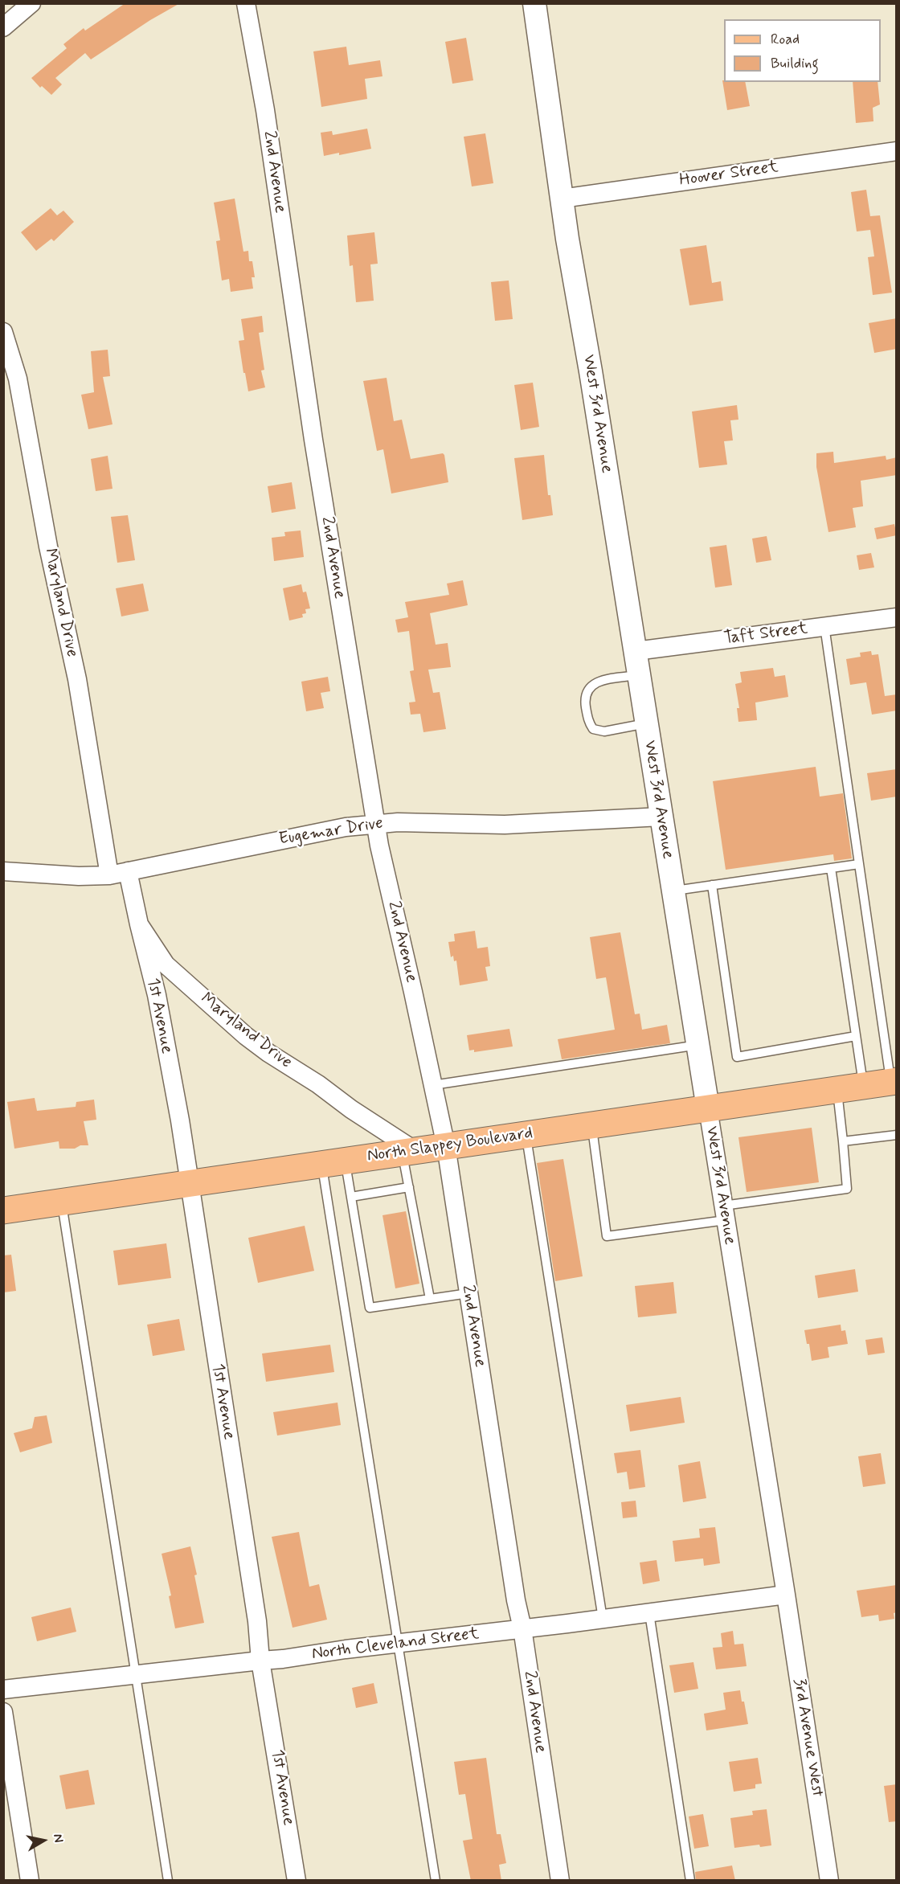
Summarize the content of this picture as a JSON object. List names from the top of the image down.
{
  "streets": {
    "main road": ["North Slappey Boulevard"],
    "street": [
      "2nd Avenue",
      "Hoover Street",
      "West 3rd Avenue",
      "Maryland Drive",
      "Taft Street",
      "Eugemar Drive",
      "1st Avenue",
      "North Cleveland Street",
      "3rd Avenue West"
    ]
  },
  "crossings": [
    ["2nd Avenue", "Eugemar Drive"],
    ["2nd Avenue", "North Slappey Boulevard"],
    ["2nd Avenue", "North Cleveland Street"],
    ["Hoover Street", "West 3rd Avenue"],
    ["West 3rd Avenue", "Taft Street"],
    ["West 3rd Avenue", "Eugemar Drive"],
    ["West 3rd Avenue", "North Slappey Boulevard"],
    ["West 3rd Avenue", "North Cleveland Street"],
    ["West 3rd Avenue", "3rd Avenue West"],
    ["Maryland Drive", "Eugemar Drive"],
    ["Maryland Drive", "1st Avenue"],
    ["Maryland Drive", "North Slappey Boulevard"],
    ["1st Avenue", "North Slappey Boulevard"],
    ["1st Avenue", "North Cleveland Street"],
    ["North Cleveland Street", "3rd Avenue West"]
  ],
  "legend": ["Road", "Building"],
  "north": "right"
}
